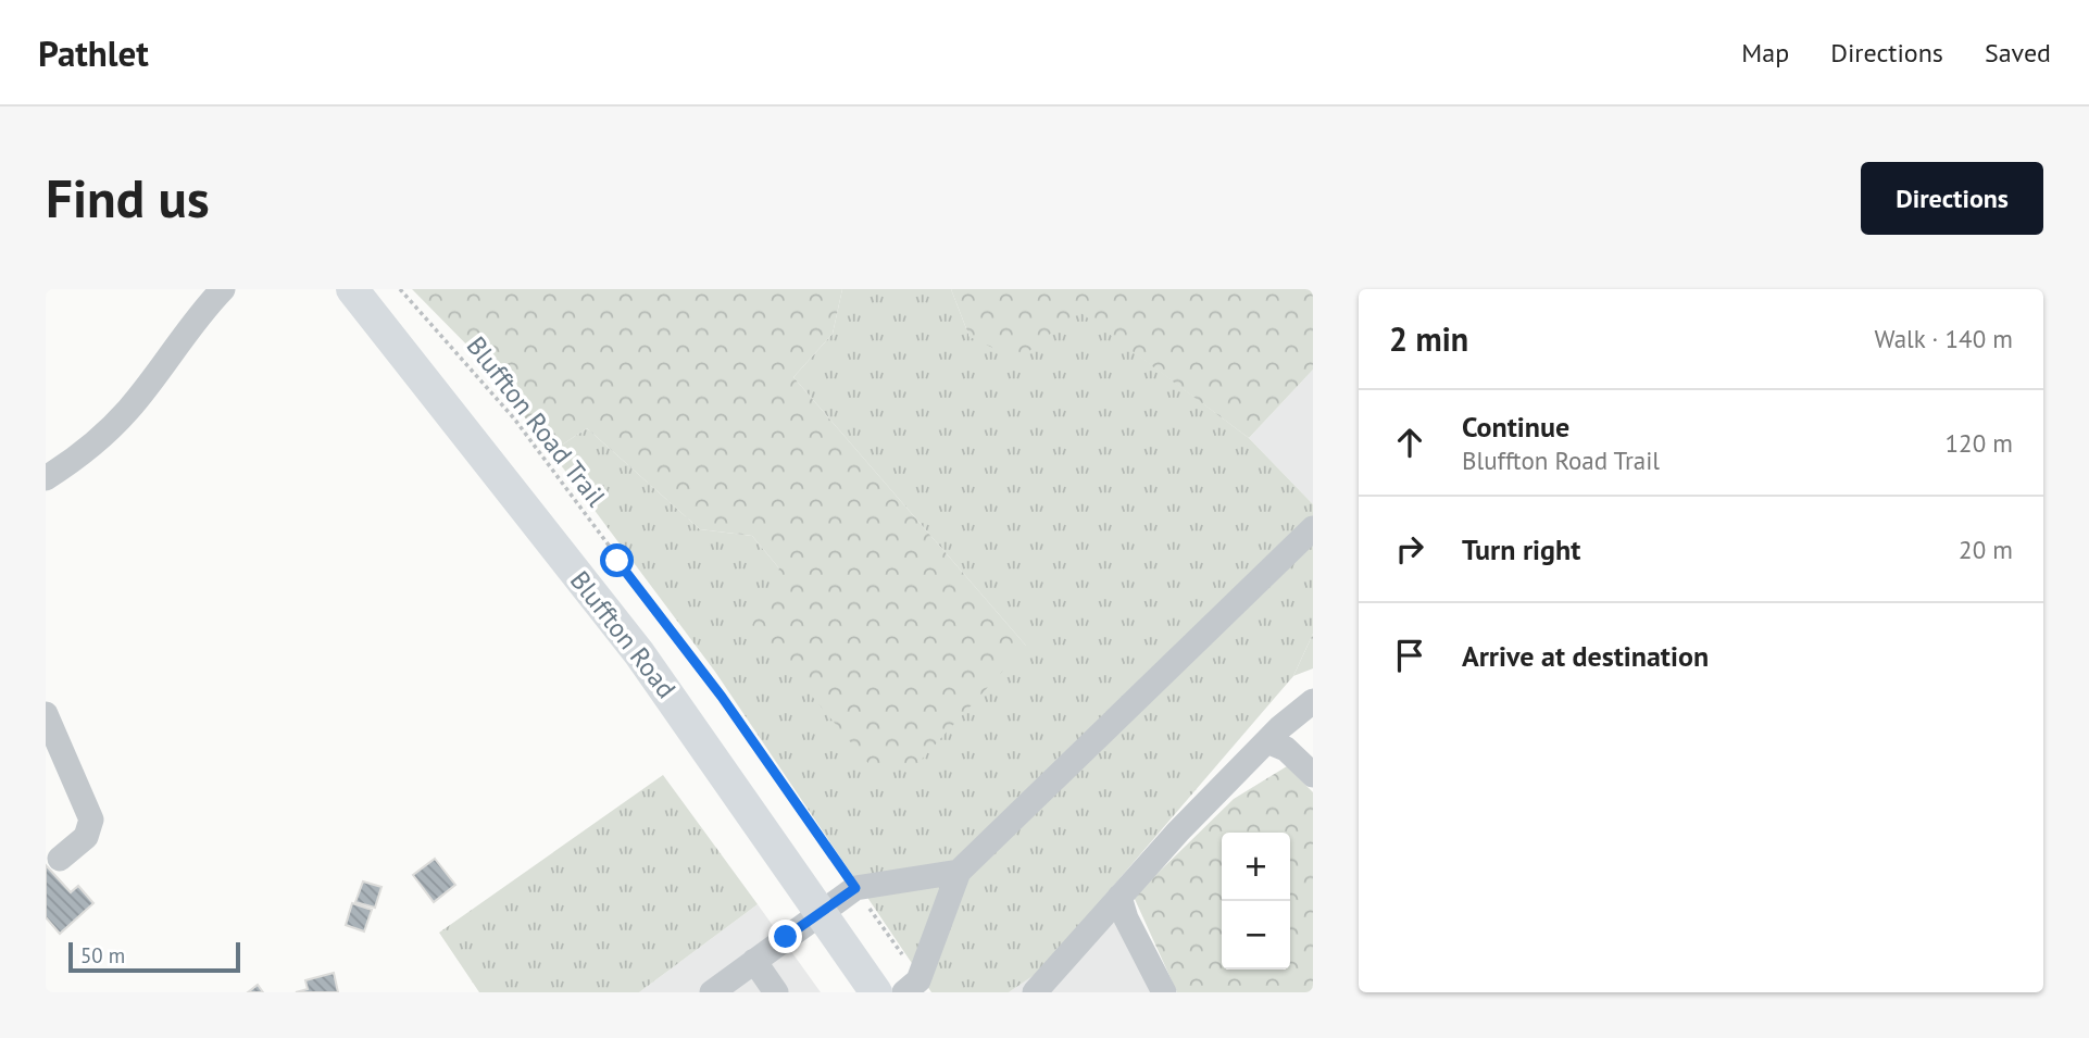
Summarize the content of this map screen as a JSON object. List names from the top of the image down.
{
  "streets": {
    "main road": ["Bluffton Road"],
    "path": ["Bluffton Road Trail"]
  },
  "scale_bar": "50 m",
  "page": {
    "header": "Pathlet",
    "nav": ["Map", "Directions", "Saved"],
    "buttons": "Directions",
    "title": "Find us",
    "heading": ["2 min", "Walk · 140 m"],
    "list": [
      ["Continue", "Bluffton Road Trail", "120 m"],
      ["Turn right", "20 m"],
      "Arrive at destination"
    ],
    "map_buttons": ["+", "−"],
    "scale": "50 m"
  }
}
